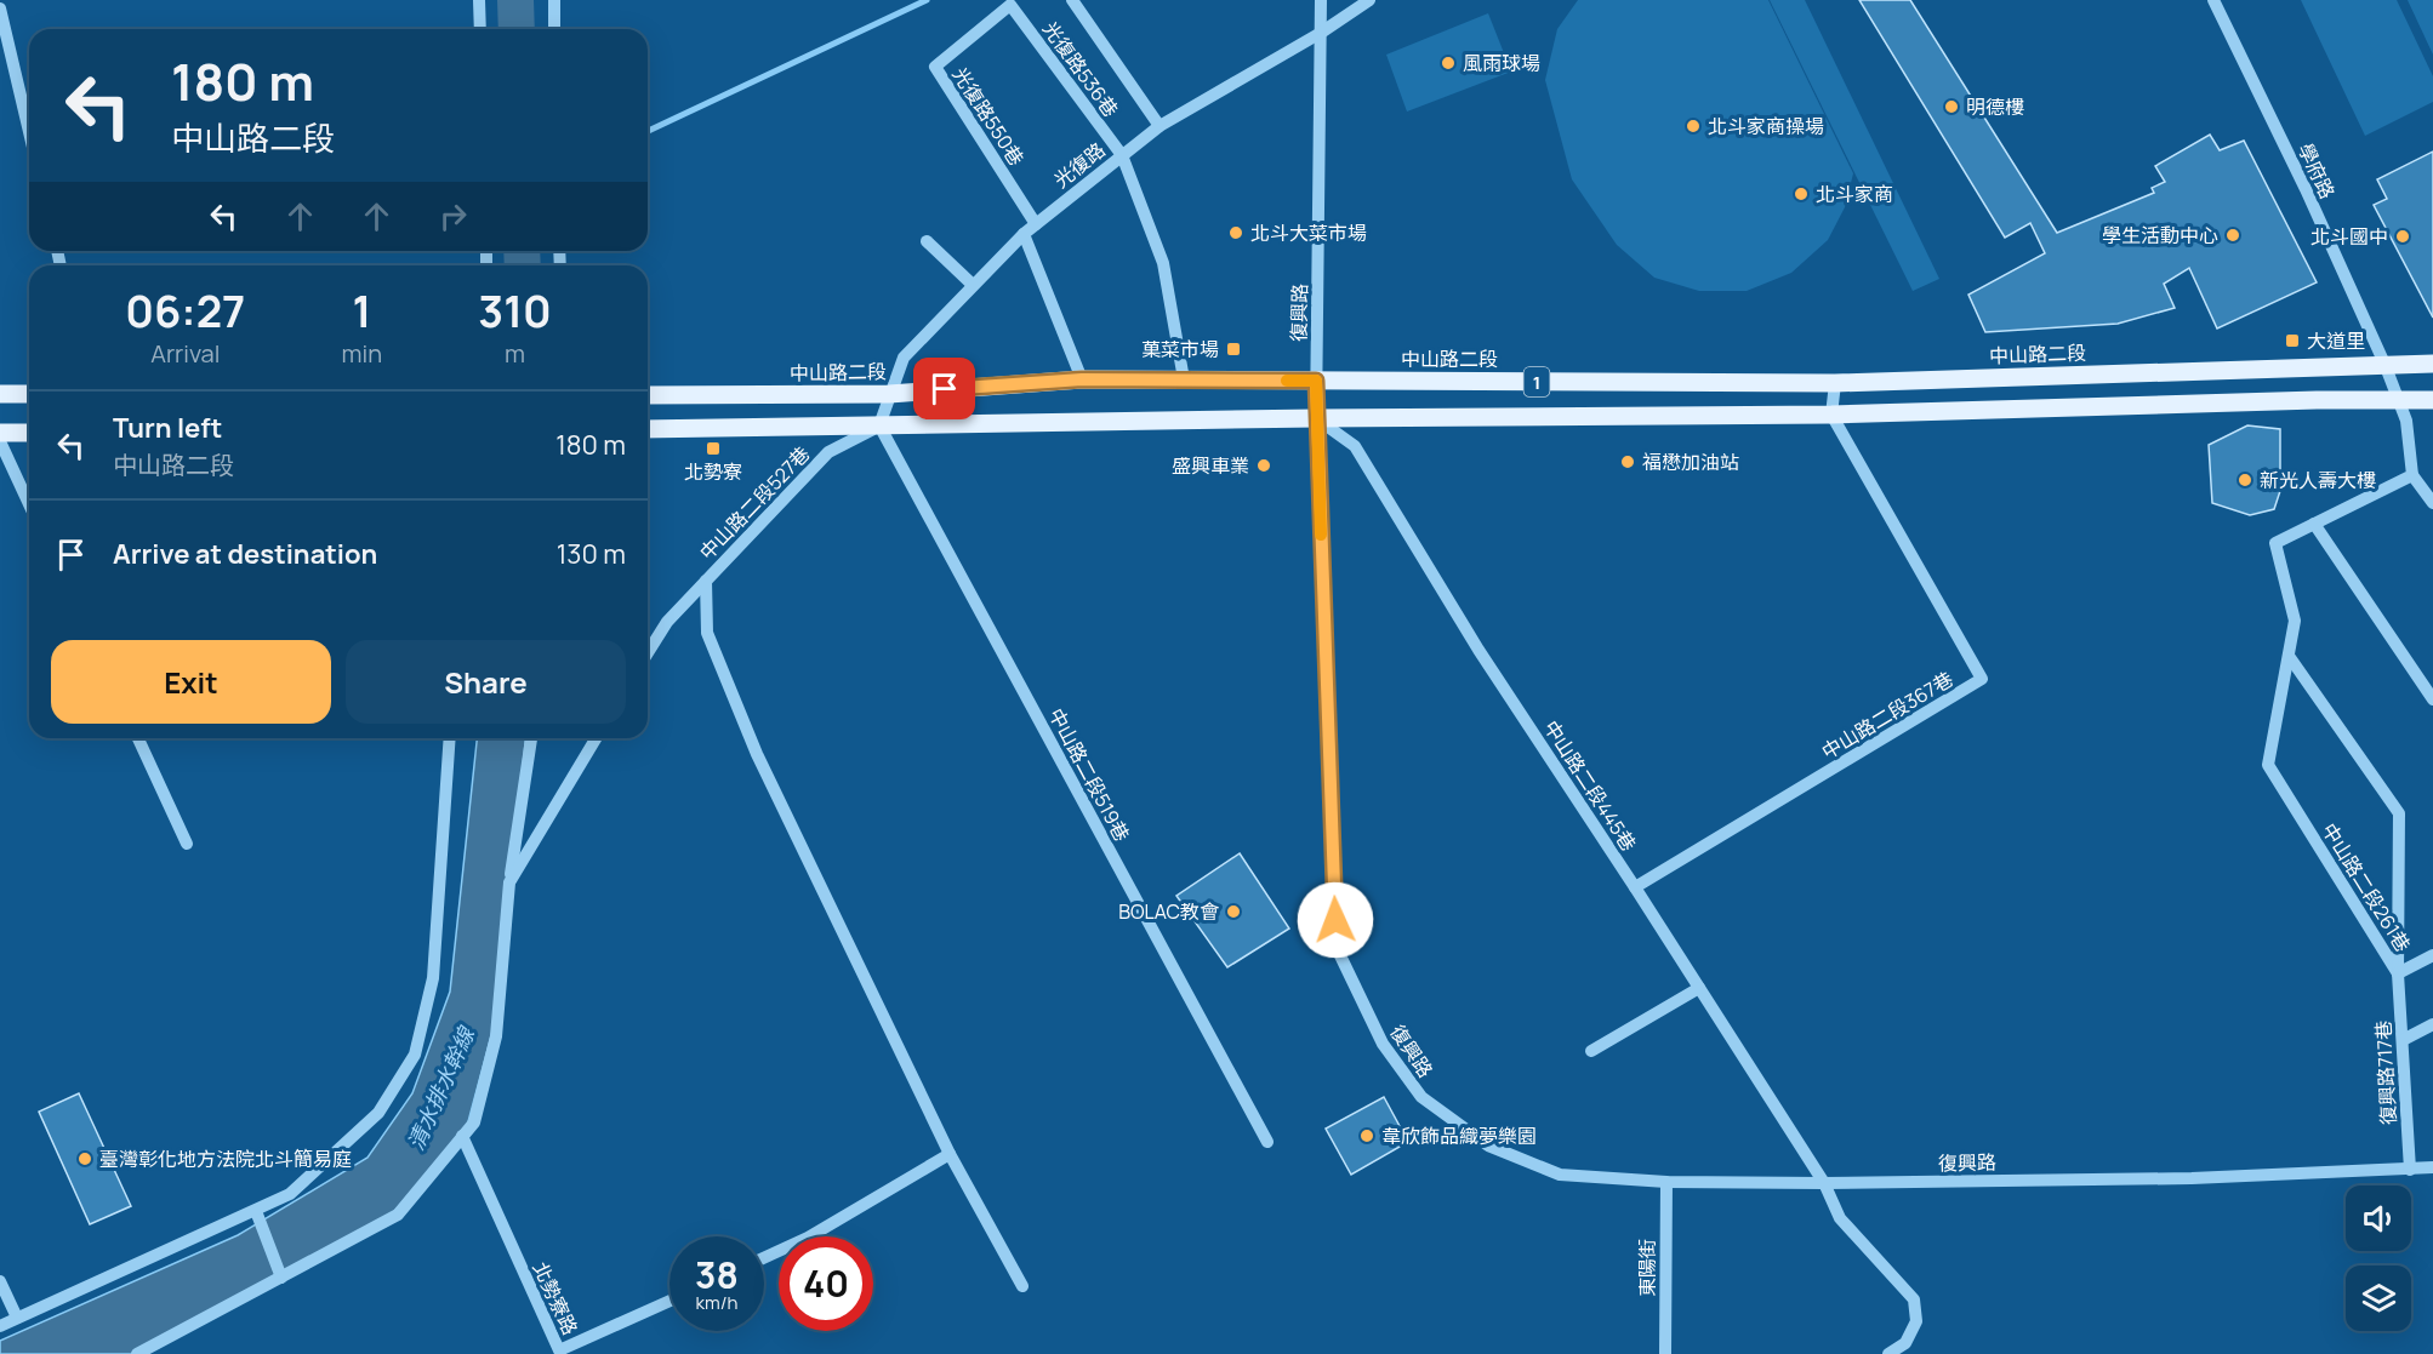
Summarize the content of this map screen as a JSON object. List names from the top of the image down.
{
  "streets": {
    "main road": ["中山路二段", "1"],
    "street": [
      "光復路536巷",
      "光復路550巷",
      "光復路",
      "學府路",
      "復興路",
      "中山路二段527巷",
      "中山路二段367巷",
      "中山路二段519巷",
      "中山路二段445巷",
      "中山路二段261巷",
      "復興路717巷",
      "東陽街",
      "北勢寮路"
    ]
  },
  "crossings": [
    ["光復路536巷", "光復路550巷"],
    ["光復路536巷", "光復路"],
    ["光復路536巷", "中山路二段"],
    ["光復路550巷", "光復路"],
    ["光復路", "復興路"],
    ["光復路", "中山路二段"],
    ["光復路", "1"],
    ["光復路", "中山路二段527巷"],
    ["光復路", "中山路二段519巷"],
    ["學府路", "中山路二段"],
    ["學府路", "1"],
    ["復興路", "中山路二段"],
    ["復興路", "1"],
    ["復興路", "中山路二段445巷"],
    ["復興路", "復興路717巷"],
    ["復興路", "東陽街"],
    ["1", "中山路二段527巷"],
    ["1", "中山路二段367巷"],
    ["1", "中山路二段519巷"],
    ["1", "中山路二段445巷"],
    ["中山路二段527巷", "中山路二段519巷"],
    ["中山路二段367巷", "中山路二段445巷"],
    ["中山路二段261巷", "復興路717巷"]
  ],
  "water": ["清水排水幹線"],
  "places": {
    "other": [
      "風雨球場",
      "明德樓",
      "北斗家商操場",
      "北斗家商",
      "北斗大菜市場",
      "學生活動中心",
      "北斗國中",
      "福懋加油站",
      "盛興車業",
      "新光人壽大樓",
      "BOLAC教會",
      "韋欣飾品織夢樂園",
      "臺灣彰化地方法院北斗簡易庭"
    ],
    "transit": ["大道里", "菓菜市場", "北勢寮"]
  },
  "page": {
    "turn": ["180 m", "中山路二段"],
    "eta": [
      "06:27",
      "Arrival",
      "1",
      "min",
      "310",
      "m"
    ],
    "list": [
      {
        "name": "Turn left",
        "note": "中山路二段",
        "value": "180 m"
      },
      {
        "name": "Arrive at destination",
        "value": "130 m"
      }
    ],
    "buttons": ["Exit", "Share"],
    "speed": "38 km/h",
    "limit": "40"
  }
}
